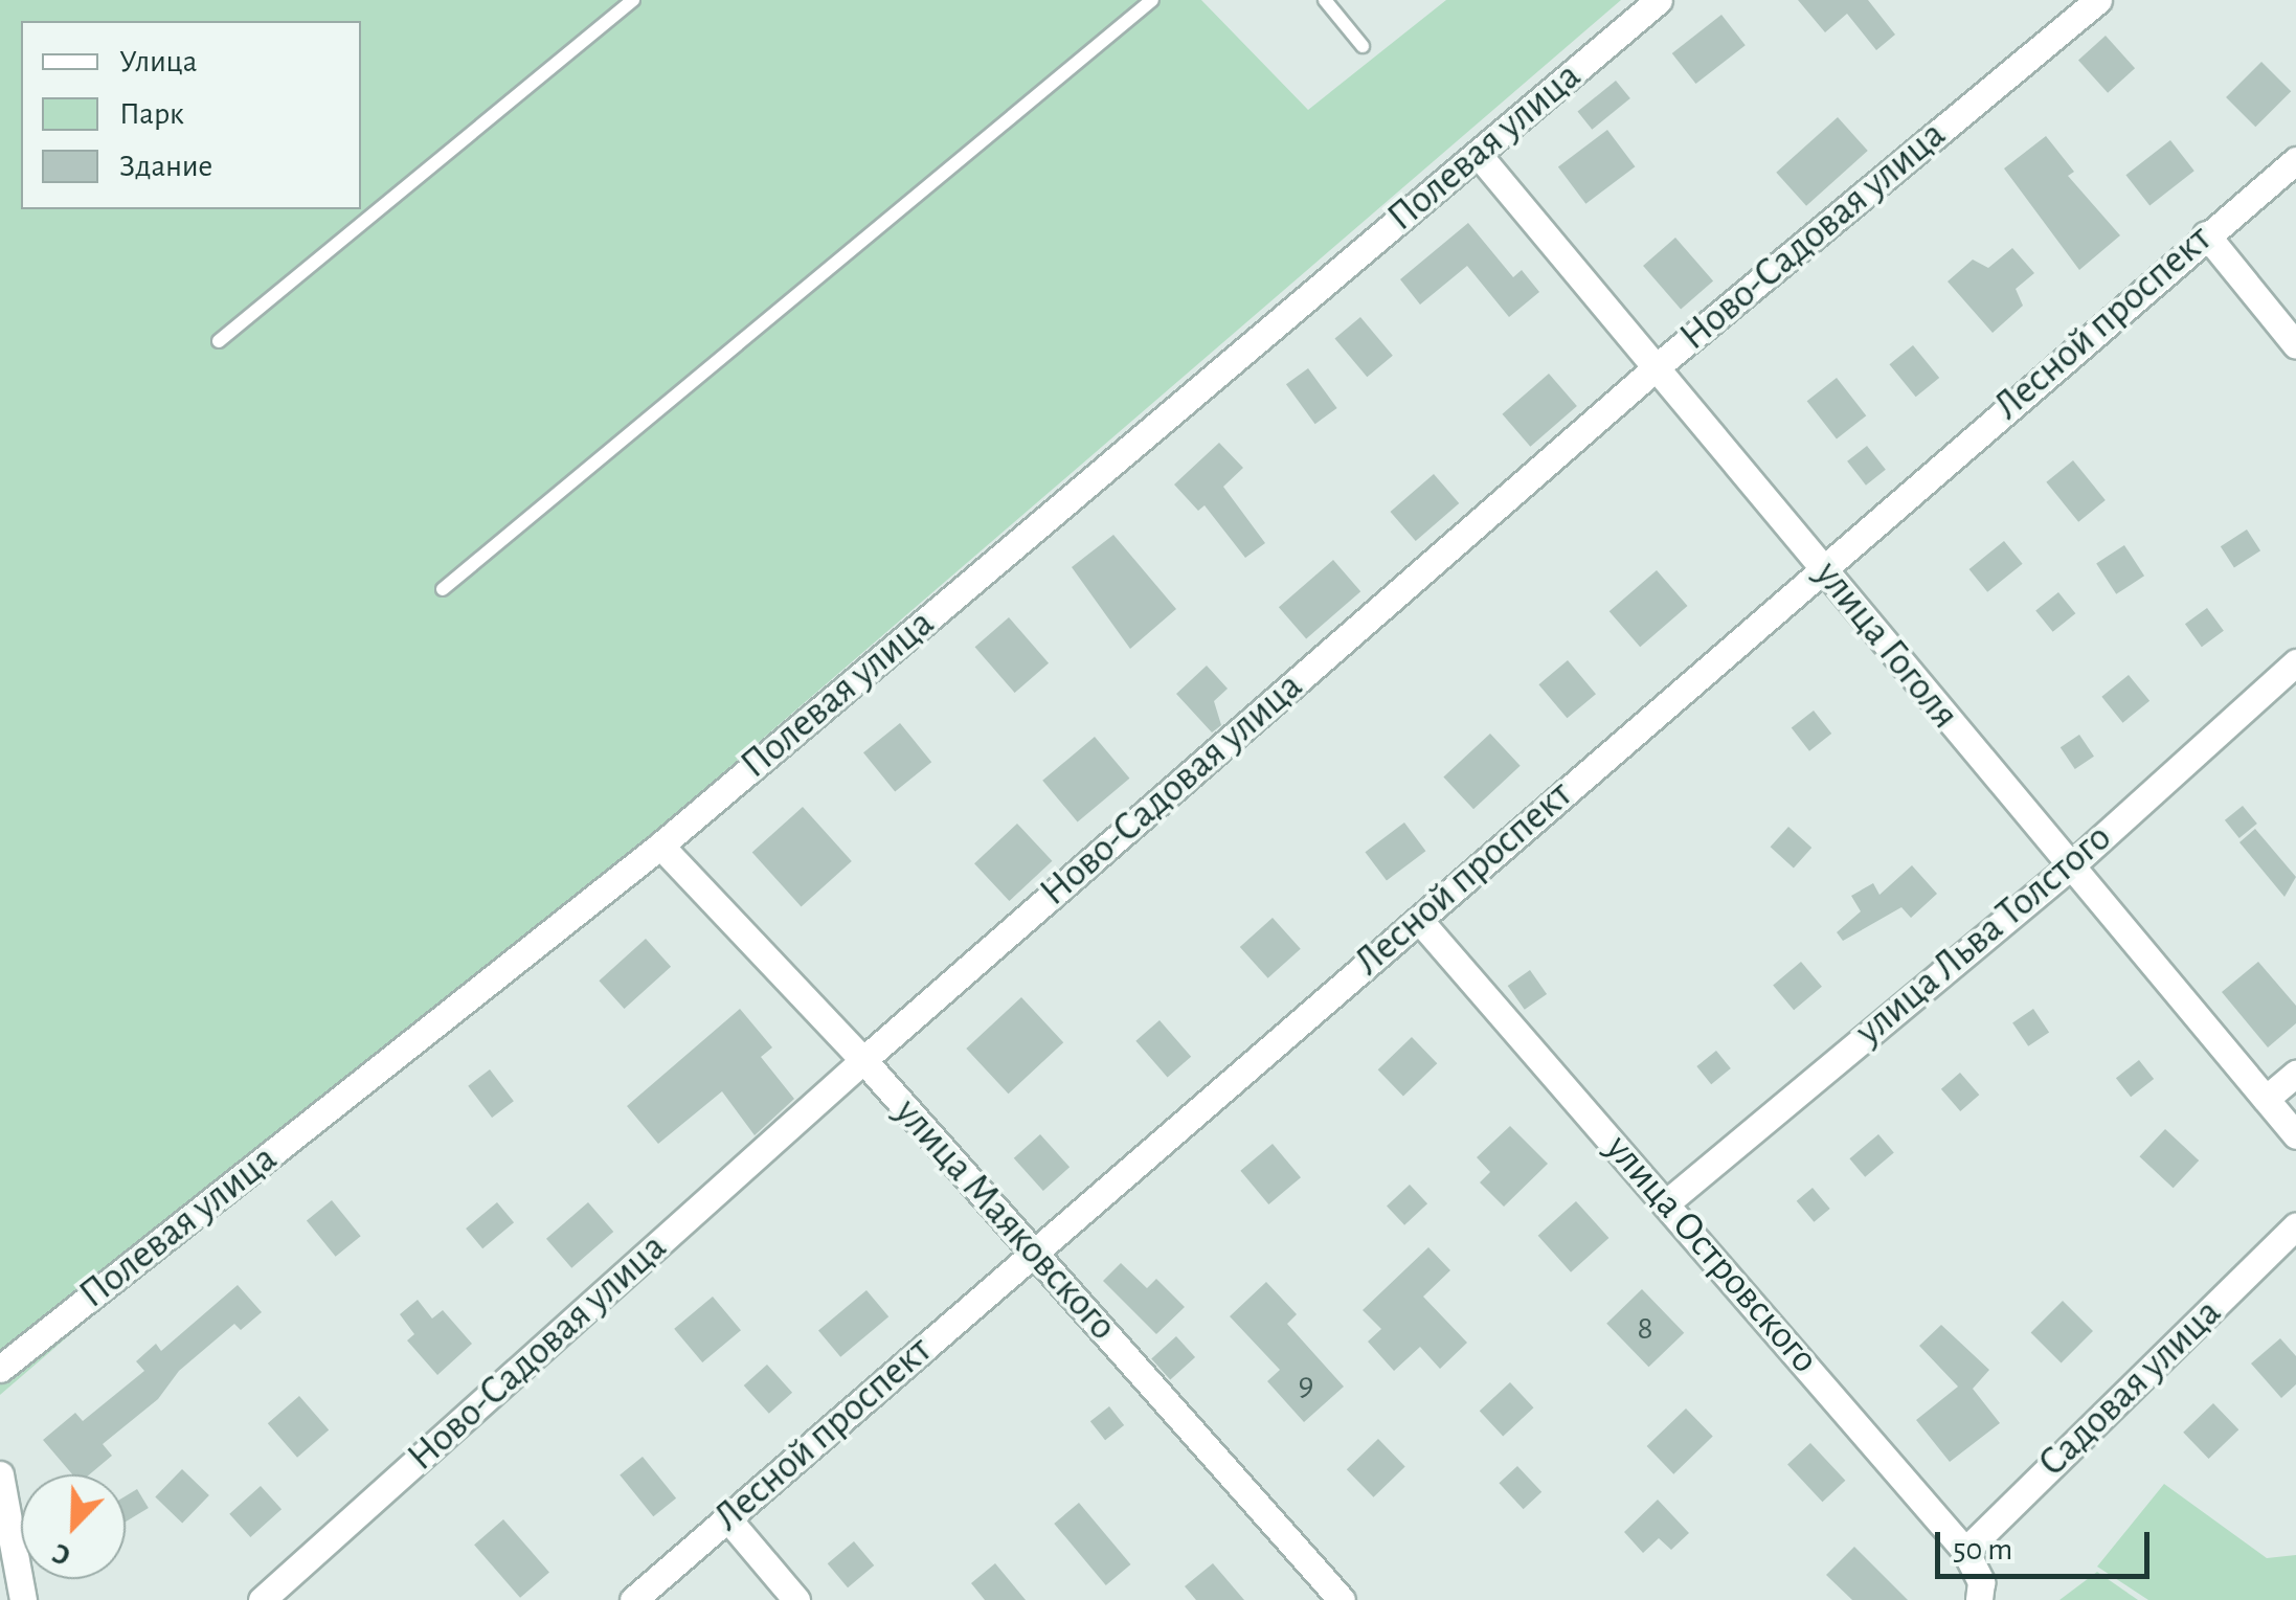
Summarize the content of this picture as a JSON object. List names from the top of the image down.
{
  "streets": {
    "street": [
      "Полевая улица",
      "Ново-Садовая улица",
      "Лесной проспект",
      "улица Гоголя",
      "улица Льва Толстого",
      "улица Маяковского",
      "улица Островского",
      "Садовая улица"
    ]
  },
  "crossings": [
    ["Полевая улица", "улица Гоголя"],
    ["Полевая улица", "улица Маяковского"],
    ["Ново-Садовая улица", "улица Гоголя"],
    ["Ново-Садовая улица", "улица Маяковского"],
    ["Лесной проспект", "улица Гоголя"],
    ["Лесной проспект", "улица Маяковского"],
    ["Лесной проспект", "улица Островского"],
    ["улица Гоголя", "улица Льва Толстого"],
    ["улица Льва Толстого", "улица Островского"],
    ["улица Островского", "Садовая улица"]
  ],
  "house_numbers": ["8", "9"],
  "legend": ["Улица", "Парк", "Здание"],
  "scale_bar": "50 m",
  "north": "bottom left"
}
